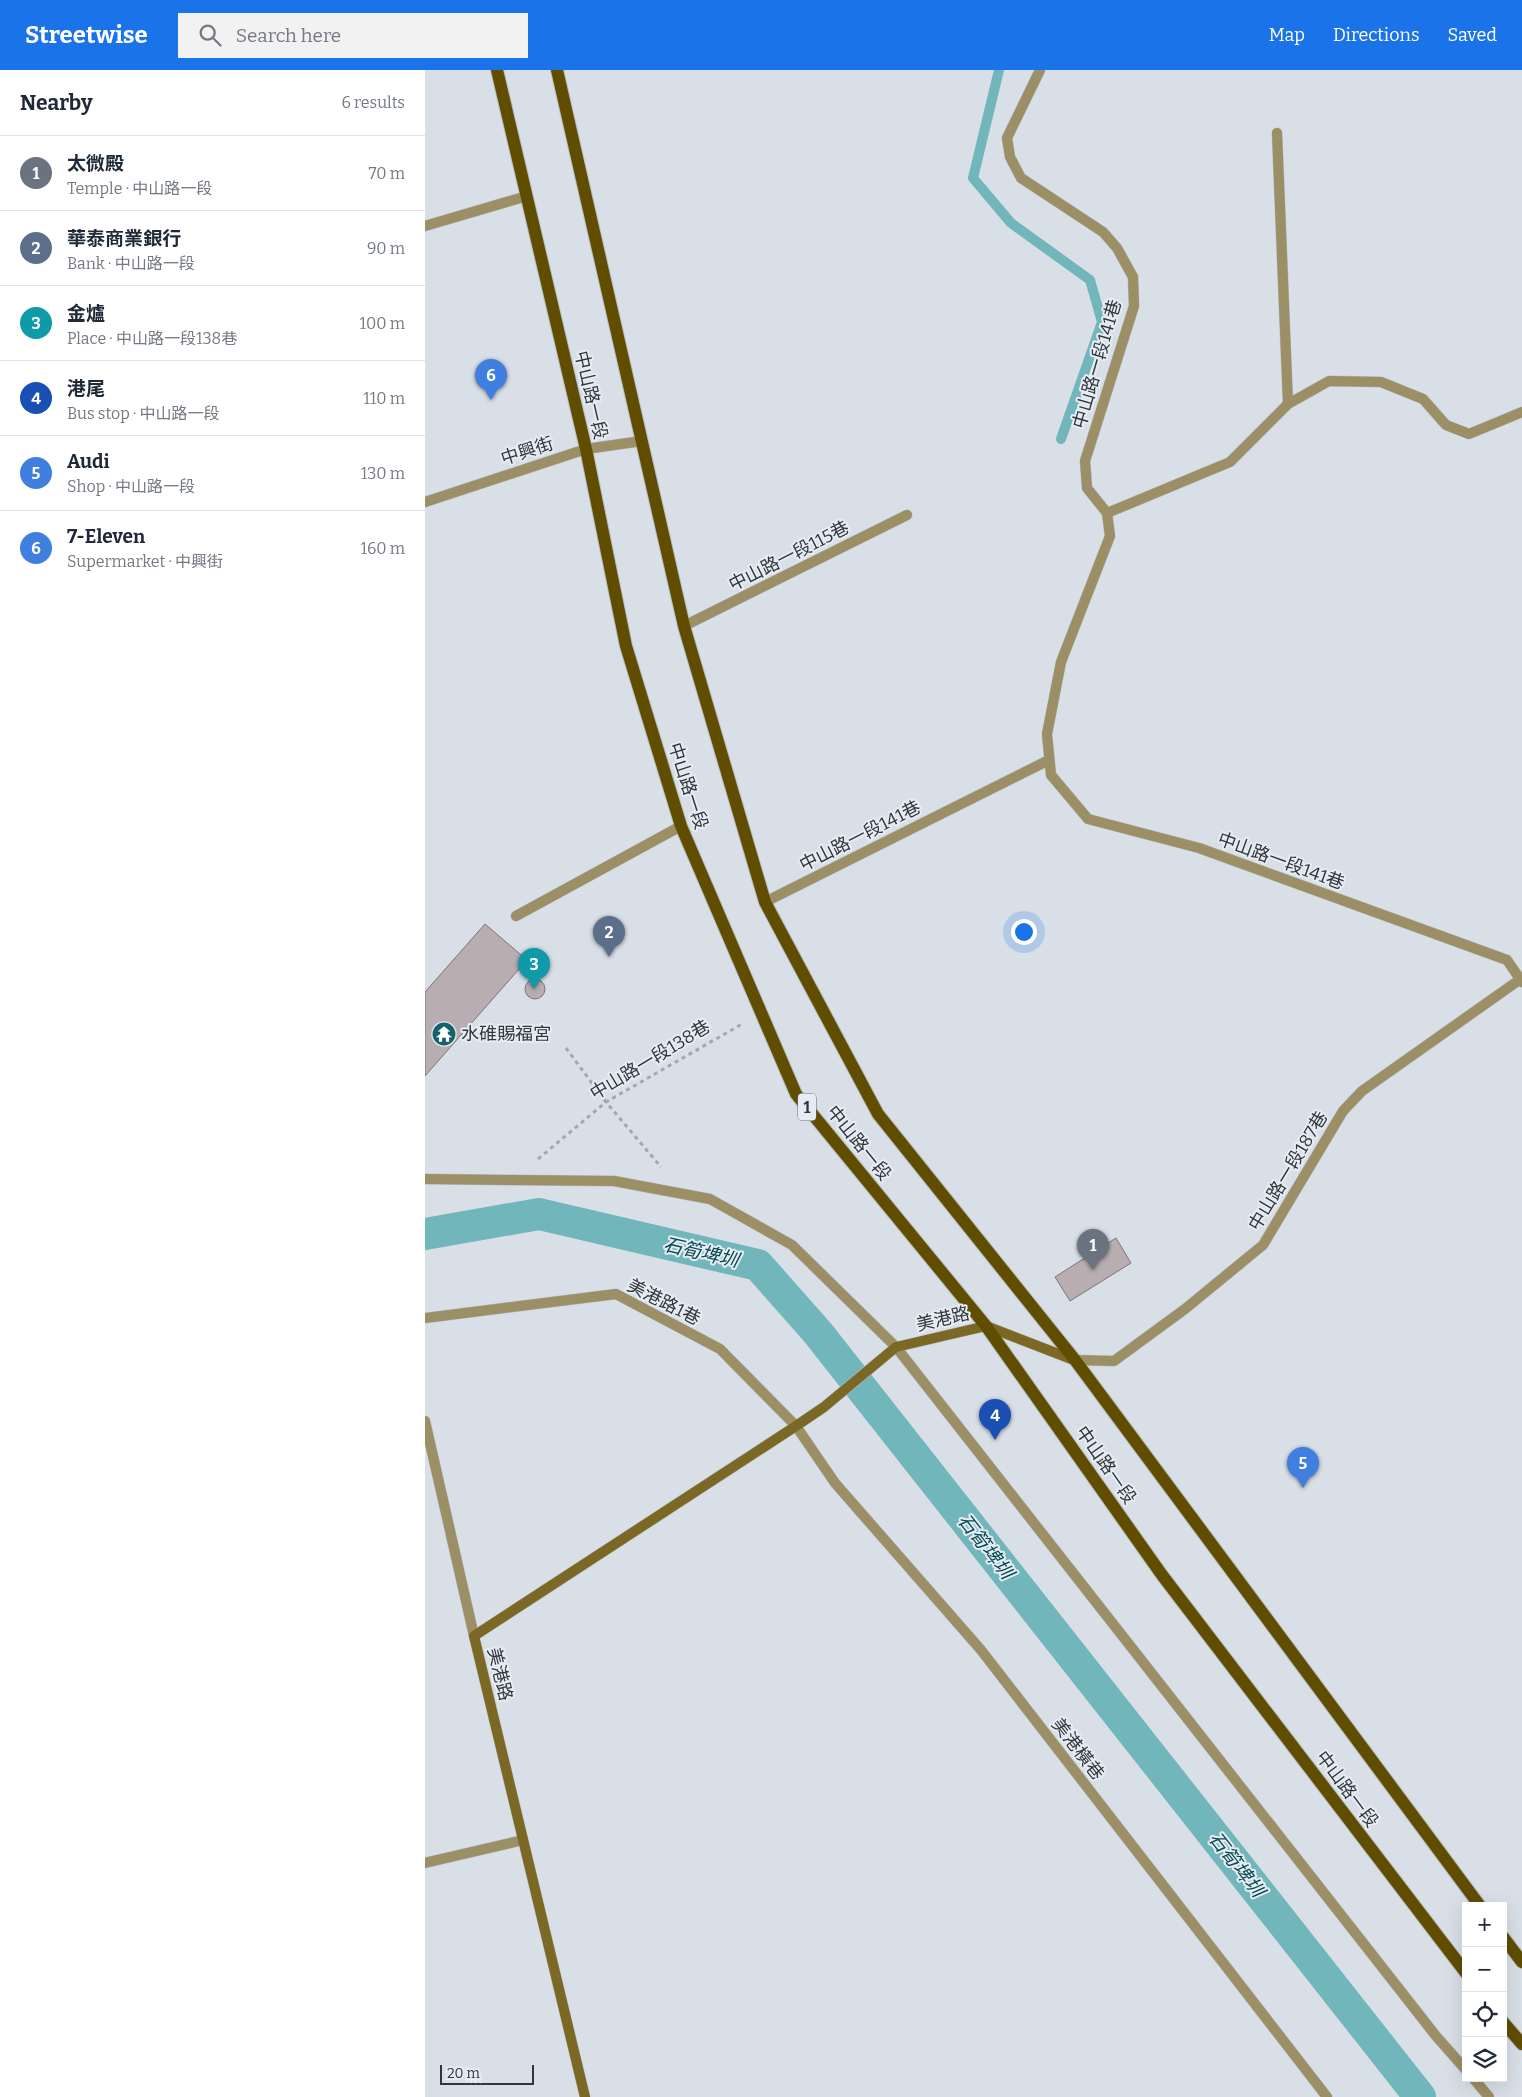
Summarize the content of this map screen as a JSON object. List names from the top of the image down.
{
  "streets": {
    "main road": ["中山路一段", "1"],
    "street": [
      "中山路一段141巷",
      "中興街",
      "中山路一段115巷",
      "中山路一段187巷",
      "美港路1巷",
      "美港路",
      "美港橫巷"
    ],
    "path": ["中山路一段138巷"]
  },
  "crossings": [
    ["中山路一段141巷", "中山路一段"],
    ["中山路一段141巷", "中山路一段187巷"],
    ["中山路一段", "中興街"],
    ["中山路一段", "中山路一段115巷"],
    ["中山路一段", "中山路一段138巷"],
    ["中山路一段", "中山路一段187巷"],
    ["中山路一段", "美港路"],
    ["中山路一段187巷", "美港路"],
    ["美港路1巷", "美港路"],
    ["美港路1巷", "美港橫巷"],
    ["美港路", "美港橫巷"]
  ],
  "water": ["石筍埤圳"],
  "places": {
    "temple": ["水碓賜福宮"]
  },
  "scale_bar": "20 m",
  "page": {
    "header": "Streetwise",
    "search": "Search here",
    "nav": ["Map", "Directions", "Saved"],
    "heading": ["Nearby", "6 results"],
    "list": [
      {
        "mark": "1",
        "name": "太微殿",
        "note": "Temple · 中山路一段",
        "value": "70 m"
      },
      {
        "mark": "2",
        "name": "華泰商業銀行",
        "note": "Bank · 中山路一段",
        "value": "90 m"
      },
      {
        "mark": "3",
        "name": "金爐",
        "note": "Place · 中山路一段138巷",
        "value": "100 m"
      },
      {
        "mark": "4",
        "name": "港尾",
        "note": "Bus stop · 中山路一段",
        "value": "110 m"
      },
      {
        "mark": "5",
        "name": "Audi",
        "note": "Shop · 中山路一段",
        "value": "130 m"
      },
      {
        "mark": "6",
        "name": "7-Eleven",
        "note": "Supermarket · 中興街",
        "value": "160 m"
      }
    ],
    "pins": [
      "6",
      "2",
      "3",
      "1",
      "4",
      "5"
    ],
    "map_buttons": ["+", "−"],
    "scale": "20 m"
  }
}
